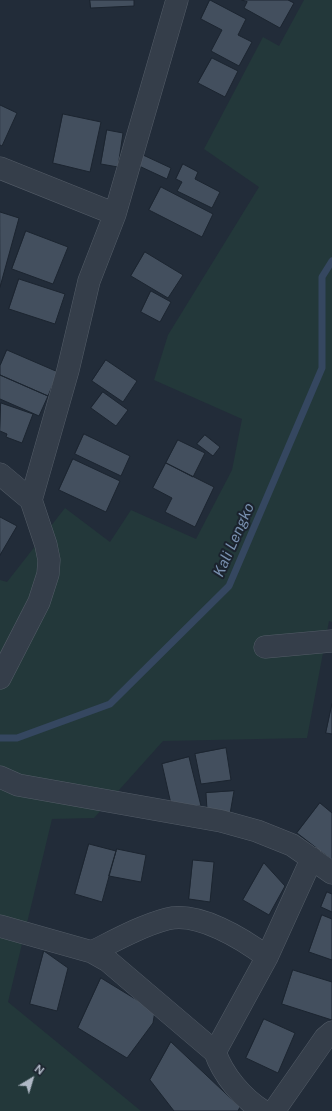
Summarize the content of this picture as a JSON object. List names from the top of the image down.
{
  "water": ["Kali Lengko"],
  "north": "top right"
}
